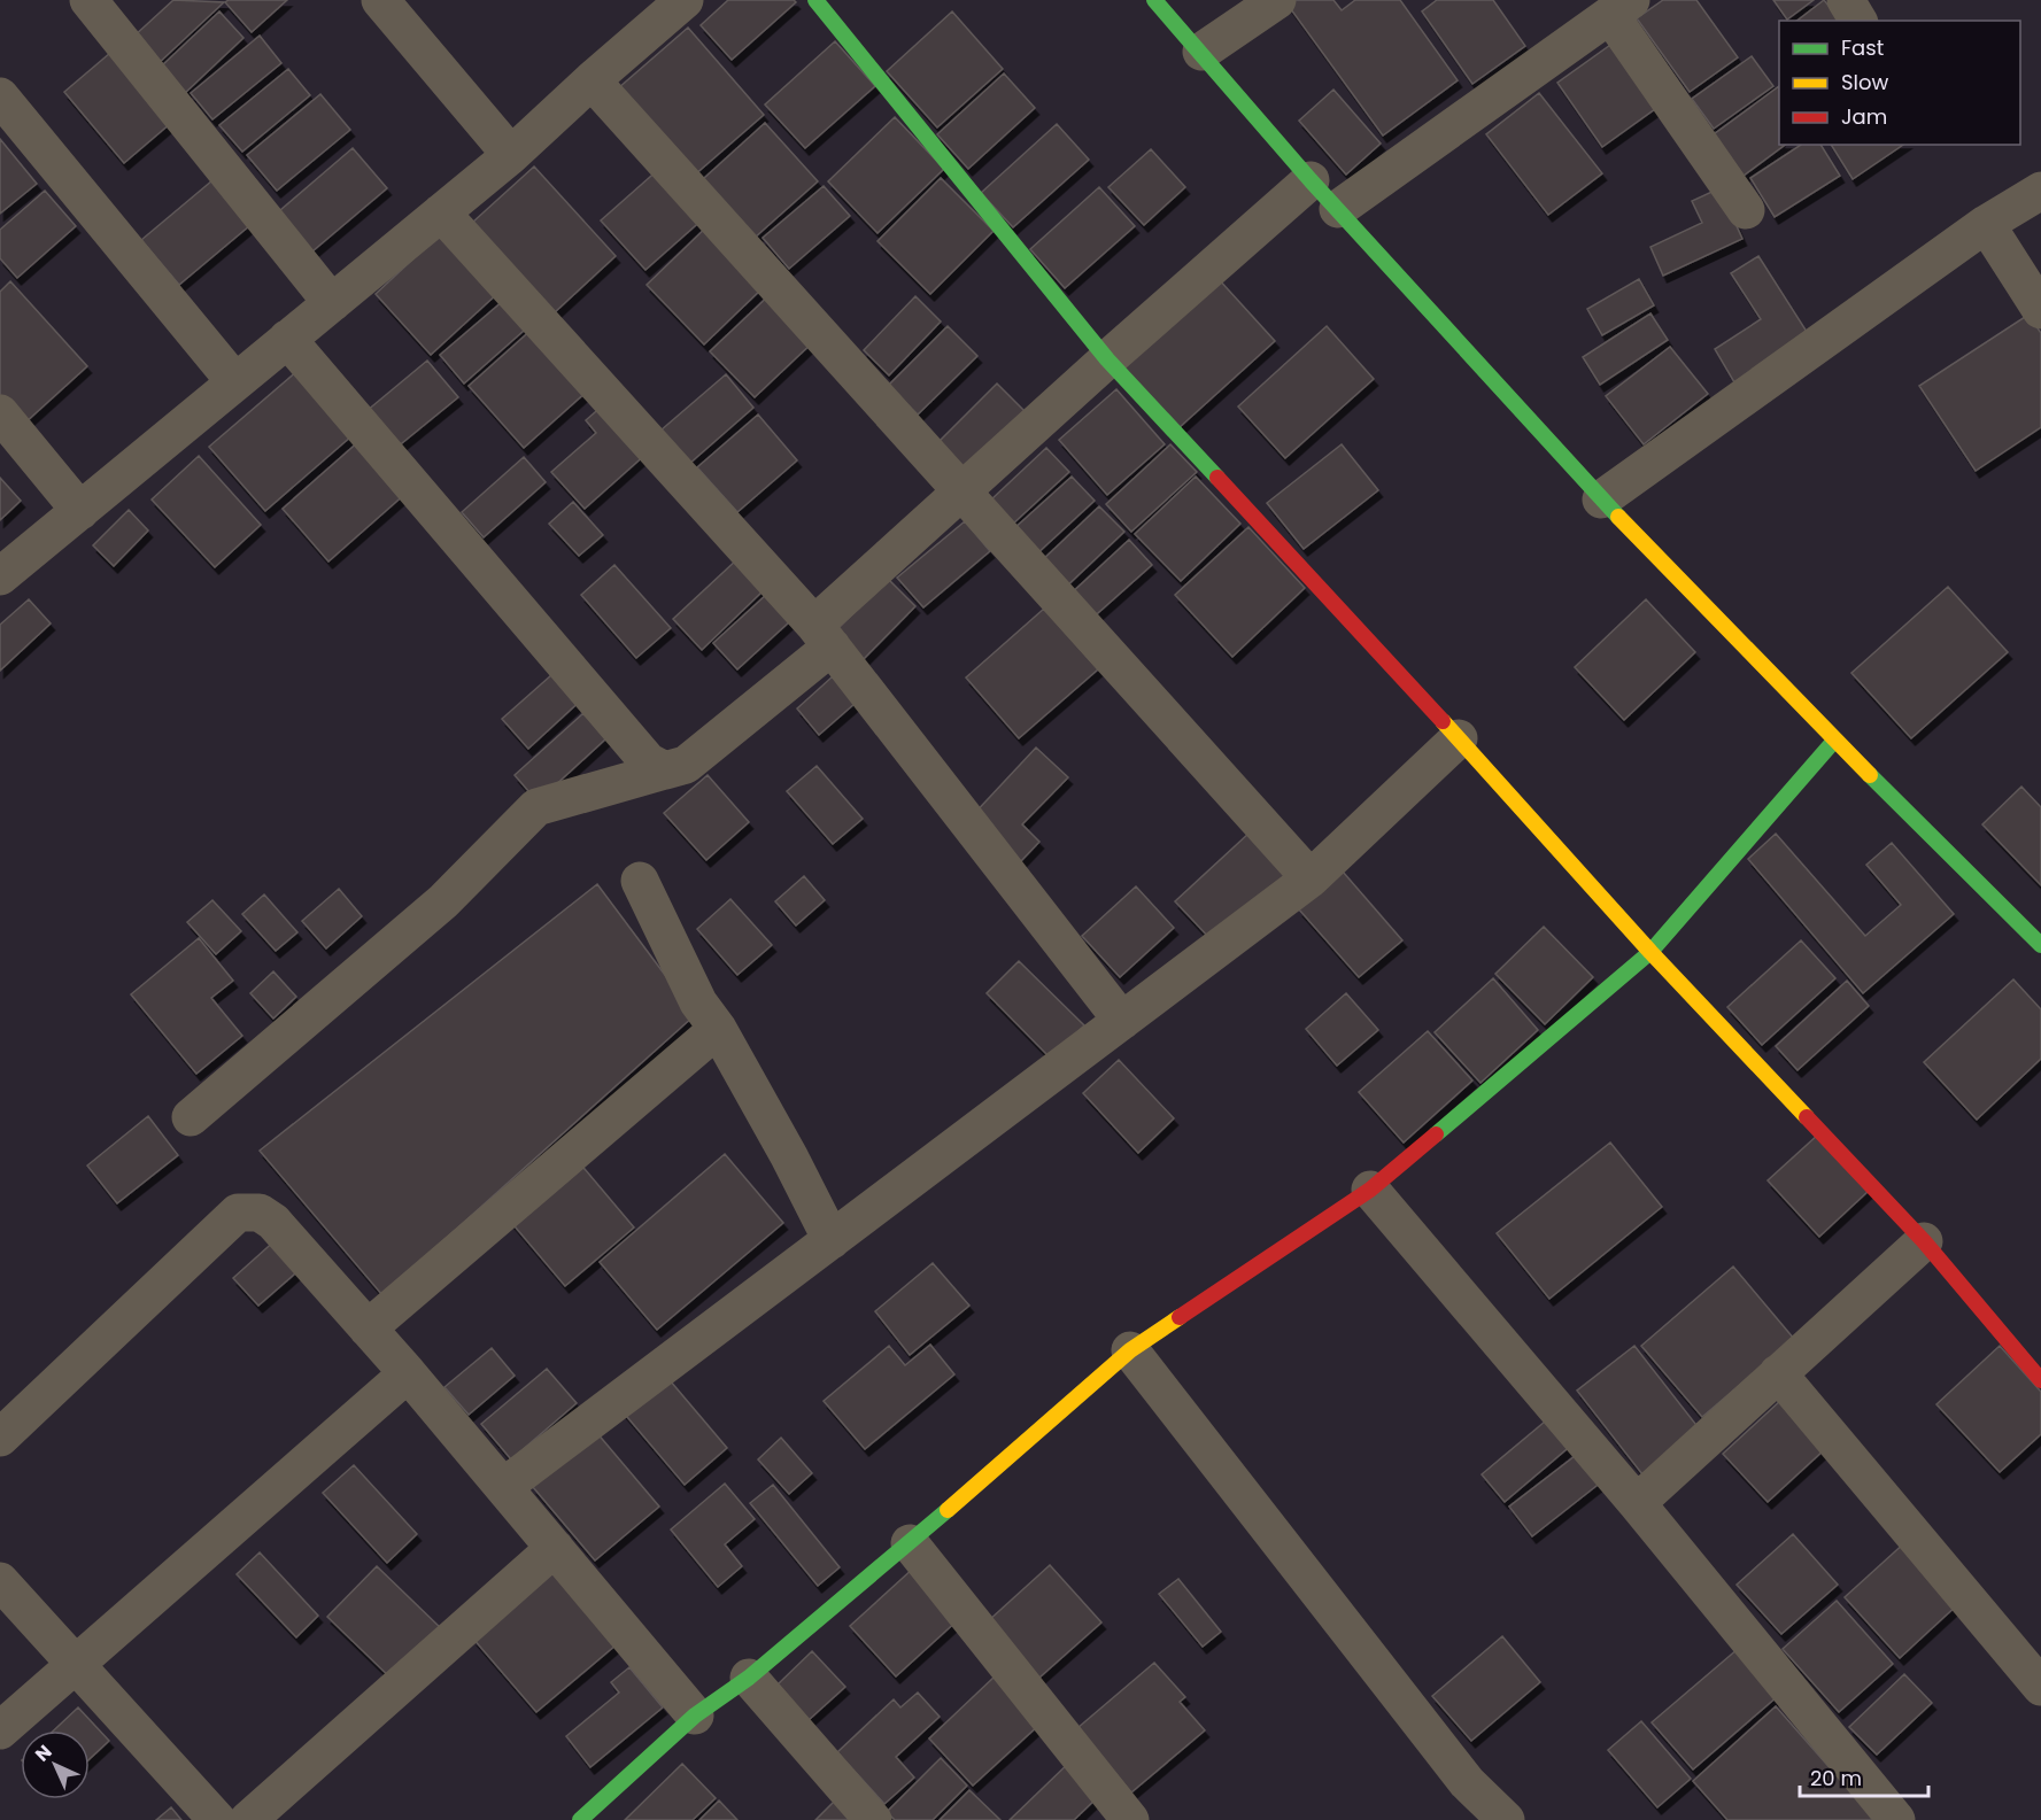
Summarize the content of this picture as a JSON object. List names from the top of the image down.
{
  "legend": ["Fast", "Slow", "Jam"],
  "scale_bar": "20 m",
  "north": "top left"
}
